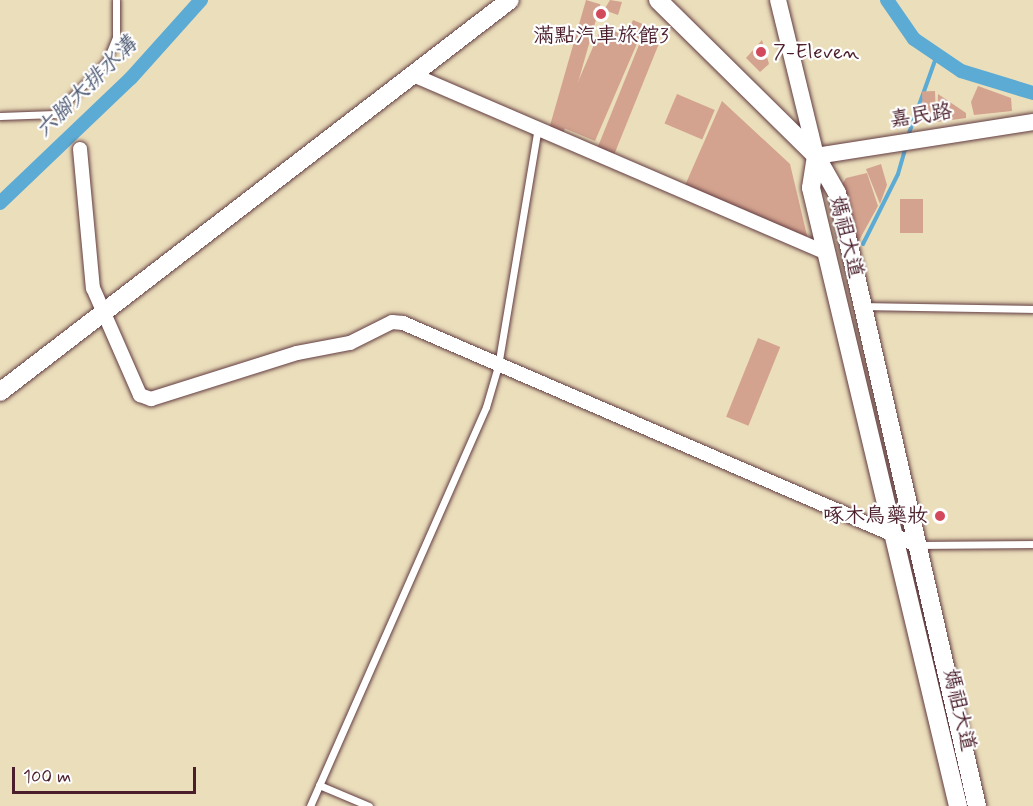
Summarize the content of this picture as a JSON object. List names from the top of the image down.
{
  "streets": {
    "main road": ["媽祖大道"],
    "street": ["嘉民路"]
  },
  "crossings": [
    ["嘉民路", "媽祖大道"]
  ],
  "water": ["六腳大排水溝"],
  "places": ["滿點汽車旅館3", "7-Eleven", "啄木鳥藥妝"],
  "scale_bar": "100 m"
}
